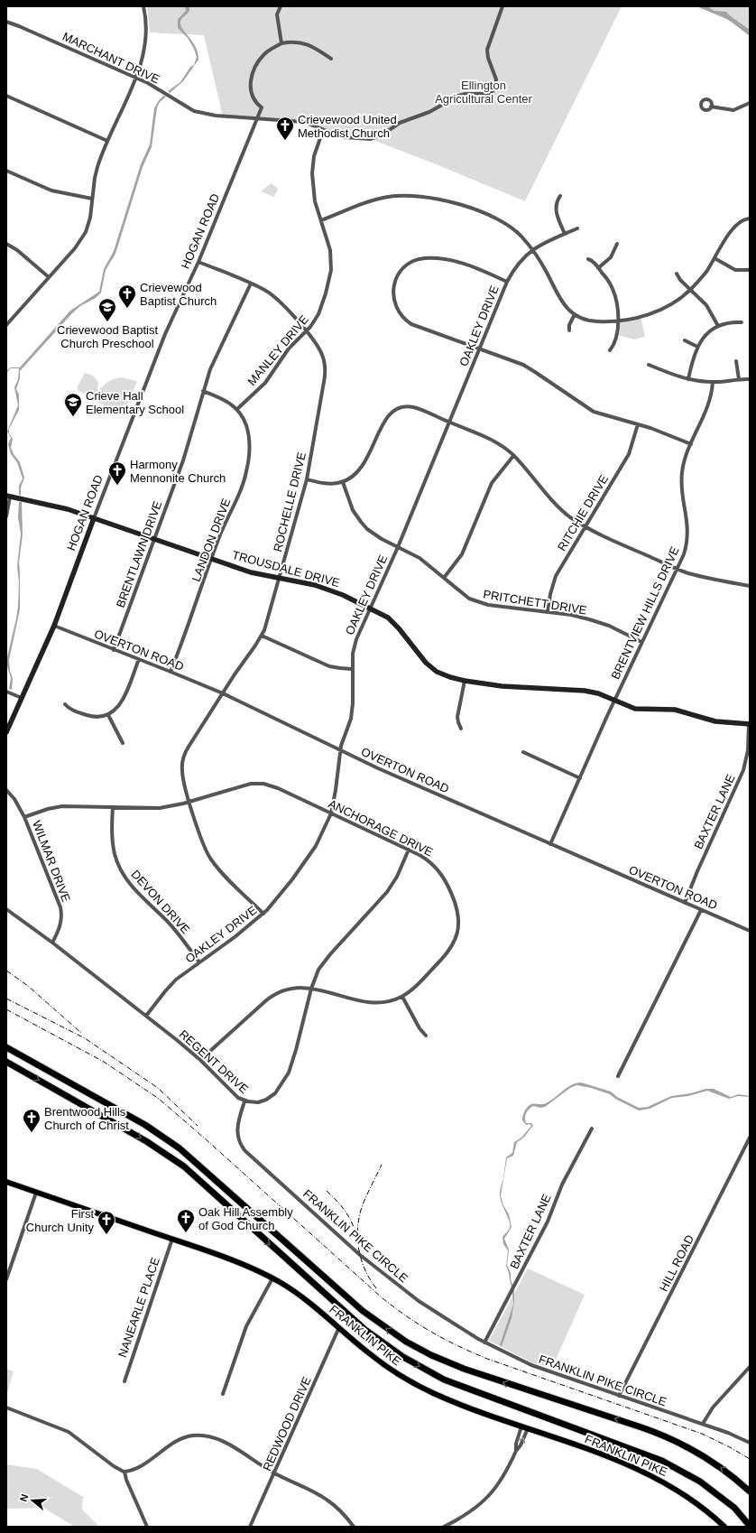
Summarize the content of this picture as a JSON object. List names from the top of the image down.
{
  "streets": {
    "main road": ["FRANKLIN PIKE"],
    "street": [
      "MARCHANT DRIVE",
      "HOGAN ROAD",
      "OAKLEY DRIVE",
      "MANLEY DRIVE",
      "ROCHELLE DRIVE",
      "RITCHIE DRIVE",
      "LANDON DRIVE",
      "BRENTLAWN DRIVE",
      "TROUSDALE DRIVE",
      "PRITCHETT DRIVE",
      "BRENTVIEW HILLS DRIVE",
      "OVERTON ROAD",
      "BAXTER LANE",
      "ANCHORAGE DRIVE",
      "WILMAR DRIVE",
      "DEVON DRIVE",
      "REGENT DRIVE",
      "FRANKLIN PIKE CIRCLE",
      "HILL ROAD",
      "NANEARLE PLACE",
      "REDWOOD DRIVE"
    ]
  },
  "crossings": [
    ["MARCHANT DRIVE", "HOGAN ROAD"],
    ["MARCHANT DRIVE", "MANLEY DRIVE"],
    ["HOGAN ROAD", "ROCHELLE DRIVE"],
    ["HOGAN ROAD", "TROUSDALE DRIVE"],
    ["HOGAN ROAD", "OVERTON ROAD"],
    ["OAKLEY DRIVE", "ROCHELLE DRIVE"],
    ["OAKLEY DRIVE", "TROUSDALE DRIVE"],
    ["OAKLEY DRIVE", "PRITCHETT DRIVE"],
    ["OAKLEY DRIVE", "OVERTON ROAD"],
    ["OAKLEY DRIVE", "ANCHORAGE DRIVE"],
    ["OAKLEY DRIVE", "DEVON DRIVE"],
    ["OAKLEY DRIVE", "REGENT DRIVE"],
    ["MANLEY DRIVE", "ROCHELLE DRIVE"],
    ["MANLEY DRIVE", "LANDON DRIVE"],
    ["ROCHELLE DRIVE", "BRENTLAWN DRIVE"],
    ["ROCHELLE DRIVE", "TROUSDALE DRIVE"],
    ["ROCHELLE DRIVE", "OVERTON ROAD"],
    ["ROCHELLE DRIVE", "ANCHORAGE DRIVE"],
    ["RITCHIE DRIVE", "PRITCHETT DRIVE"],
    ["LANDON DRIVE", "BRENTLAWN DRIVE"],
    ["LANDON DRIVE", "TROUSDALE DRIVE"],
    ["LANDON DRIVE", "OVERTON ROAD"],
    ["BRENTLAWN DRIVE", "TROUSDALE DRIVE"],
    ["BRENTLAWN DRIVE", "OVERTON ROAD"],
    ["TROUSDALE DRIVE", "BRENTVIEW HILLS DRIVE"],
    ["TROUSDALE DRIVE", "BAXTER LANE"],
    ["PRITCHETT DRIVE", "BRENTVIEW HILLS DRIVE"],
    ["BRENTVIEW HILLS DRIVE", "OVERTON ROAD"],
    ["OVERTON ROAD", "BAXTER LANE"],
    ["BAXTER LANE", "FRANKLIN PIKE CIRCLE"],
    ["ANCHORAGE DRIVE", "WILMAR DRIVE"],
    ["ANCHORAGE DRIVE", "DEVON DRIVE"],
    ["ANCHORAGE DRIVE", "REGENT DRIVE"],
    ["WILMAR DRIVE", "REGENT DRIVE"],
    ["REGENT DRIVE", "FRANKLIN PIKE CIRCLE"],
    ["FRANKLIN PIKE CIRCLE", "HILL ROAD"],
    ["NANEARLE PLACE", "FRANKLIN PIKE"],
    ["FRANKLIN PIKE", "REDWOOD DRIVE"]
  ],
  "parks": ["Ellington Agricultural Center"],
  "places": {
    "church": [
      "Crievewood United Methodist Church",
      "Crievewood Baptist Church",
      "Harmony Mennonite Church",
      "Brentwood Hills Church of Christ",
      "Oak Hill Assembly of God Church",
      "First Church Unity"
    ],
    "school or university": ["Crievewood Baptist Church Preschool", "Crieve Hall Elementary School"]
  },
  "north": "left"
}
